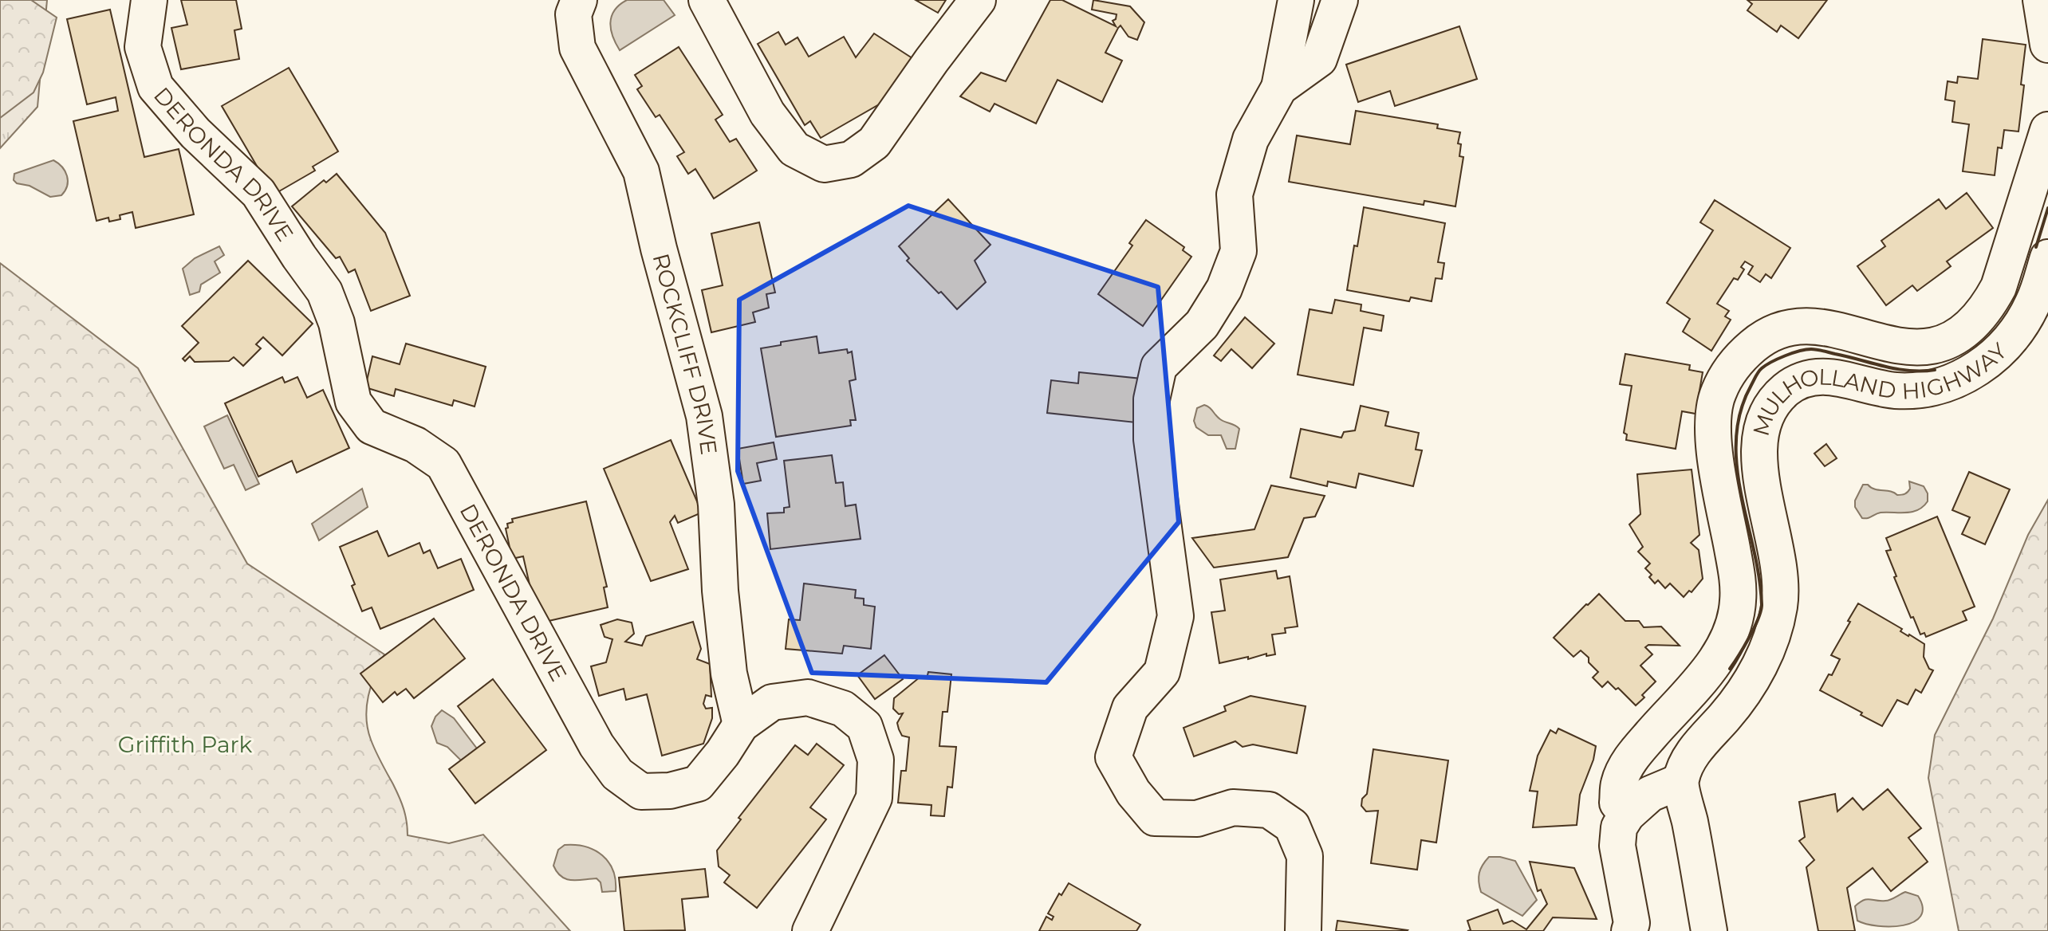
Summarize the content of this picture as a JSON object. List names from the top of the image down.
{
  "streets": {
    "street": ["DERONDA DRIVE", "ROCKCLIFF DRIVE", "MULHOLLAND HIGHWAY"]
  },
  "crossings": [
    ["DERONDA DRIVE", "ROCKCLIFF DRIVE"]
  ],
  "parks": ["Griffith Park"]
}
